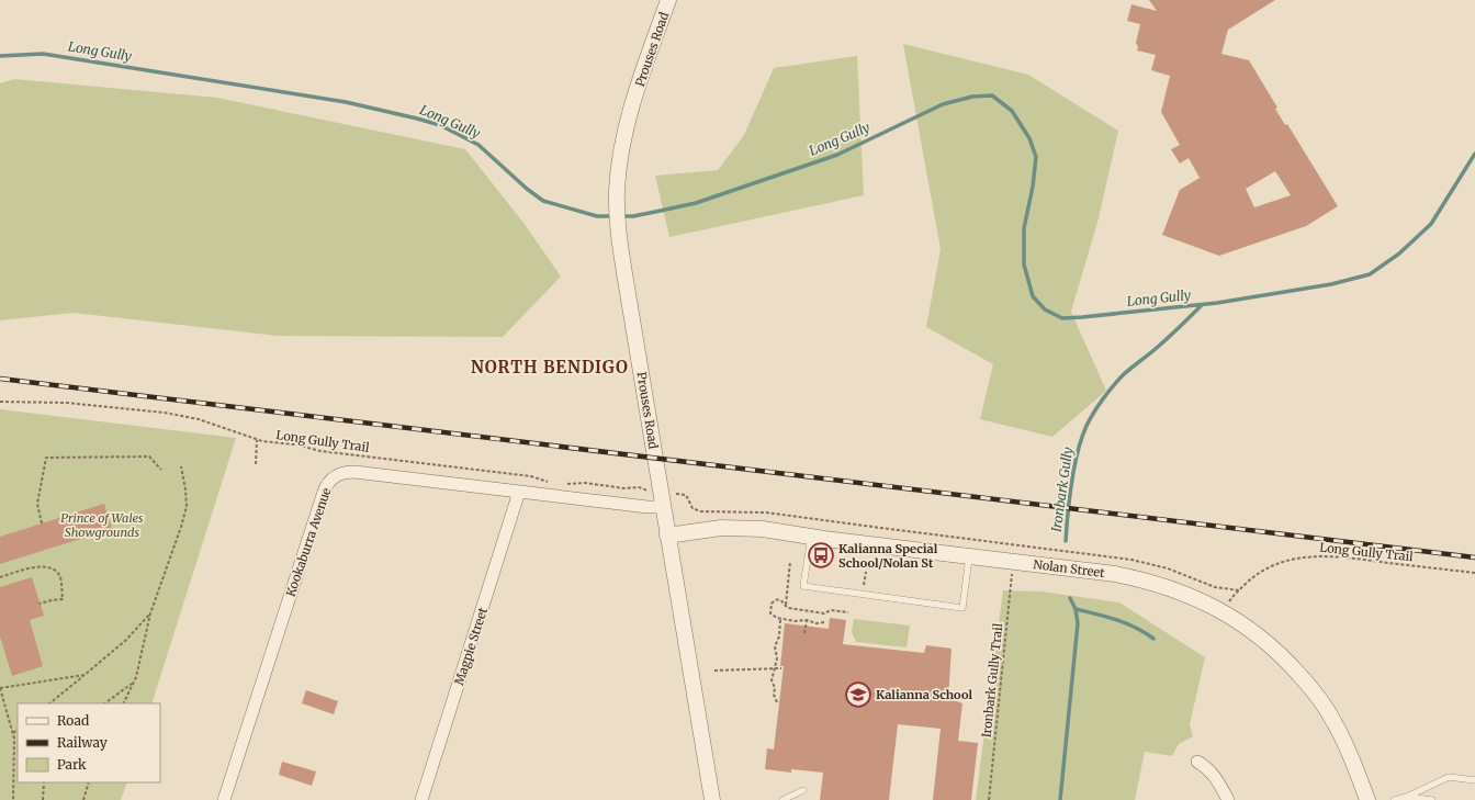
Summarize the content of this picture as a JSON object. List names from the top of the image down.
{
  "streets": {
    "street": [
      "Prouses Road",
      "Kookaburra Avenue",
      "Nolan Street",
      "Magpie Street"
    ],
    "path": ["Long Gully Trail", "Ironbark Gully Trail"]
  },
  "crossings": [
    ["Prouses Road", "Kookaburra Avenue"],
    ["Prouses Road", "Nolan Street"],
    ["Kookaburra Avenue", "Magpie Street"],
    ["Nolan Street", "Ironbark Gully Trail"]
  ],
  "districts": ["NORTH BENDIGO"],
  "water": ["Long Gully", "Ironbark Gully"],
  "parks": ["Prince of Wales Showgrounds"],
  "places": {
    "bus stop": ["Kalianna Special School/Nolan St"],
    "school or university": ["Kalianna School"]
  },
  "legend": ["Road", "Railway", "Park"]
}
